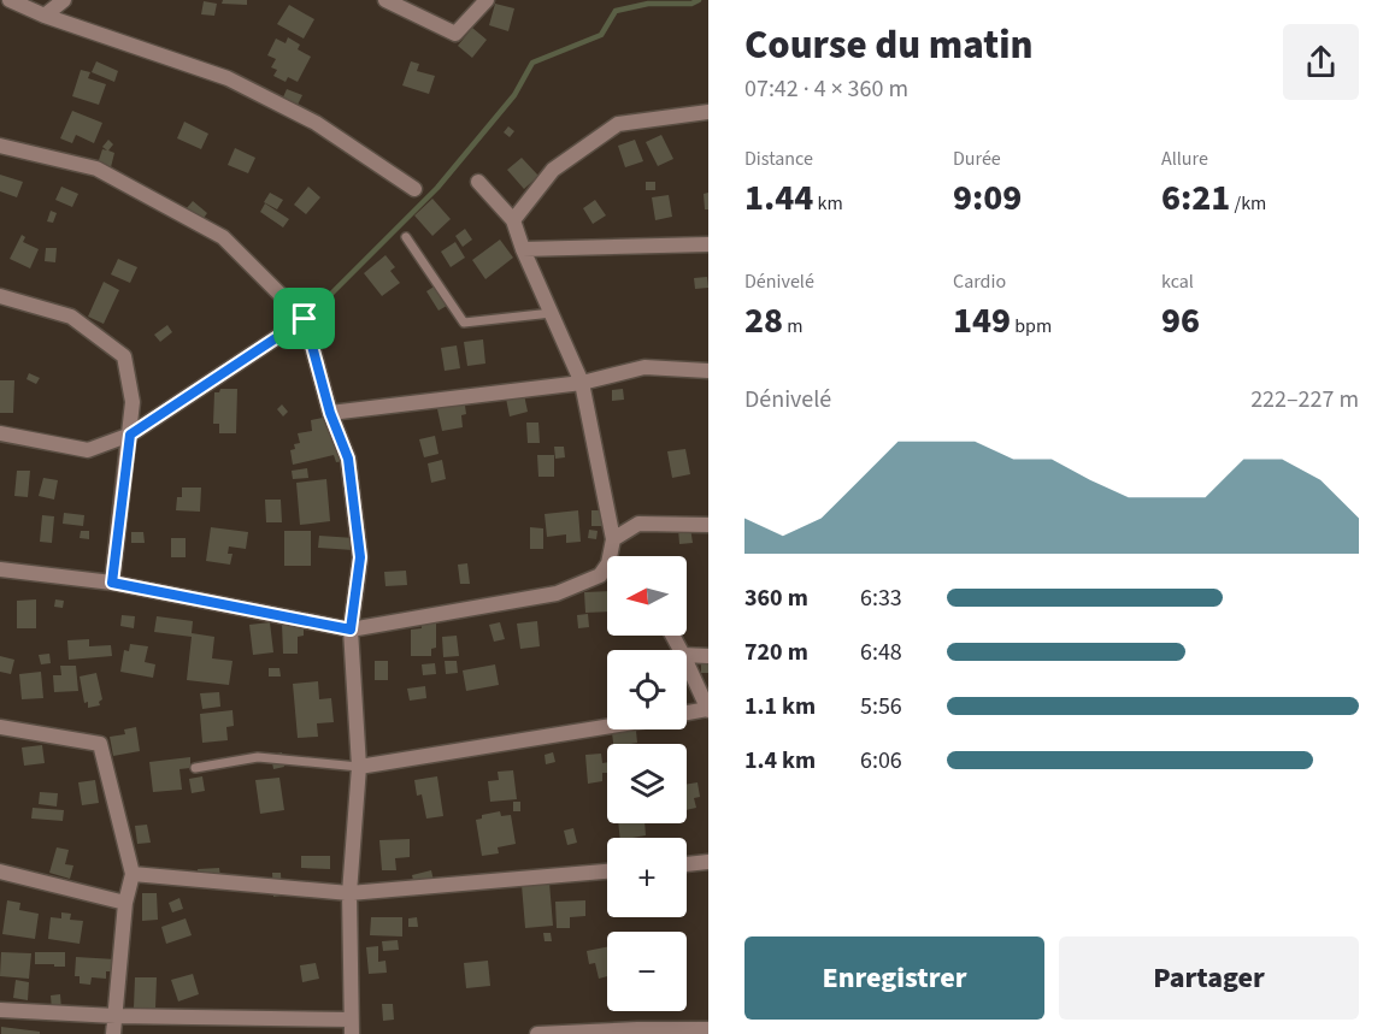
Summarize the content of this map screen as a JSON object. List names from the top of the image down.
{
  "north": "left",
  "page": {
    "heading": ["Course du matin", "07:42 · 4 × 360 m"],
    "stats": [
      ["Distance", "1.44 km"],
      ["Durée", "9:09"],
      ["Allure", "6:21 /km"],
      ["Dénivelé", "28 m"],
      ["Cardio", "149 bpm"],
      ["kcal", "96"]
    ],
    "chart": ["Dénivelé", "222–227 m"],
    "map_buttons": ["+", "−"],
    "list": [
      {
        "name": "360 m",
        "note": "6:33"
      },
      {
        "name": "720 m",
        "note": "6:48"
      },
      {
        "name": "1.1 km",
        "note": "5:56"
      },
      {
        "name": "1.4 km",
        "note": "6:06"
      }
    ],
    "buttons": ["Enregistrer", "Partager"]
  }
}
